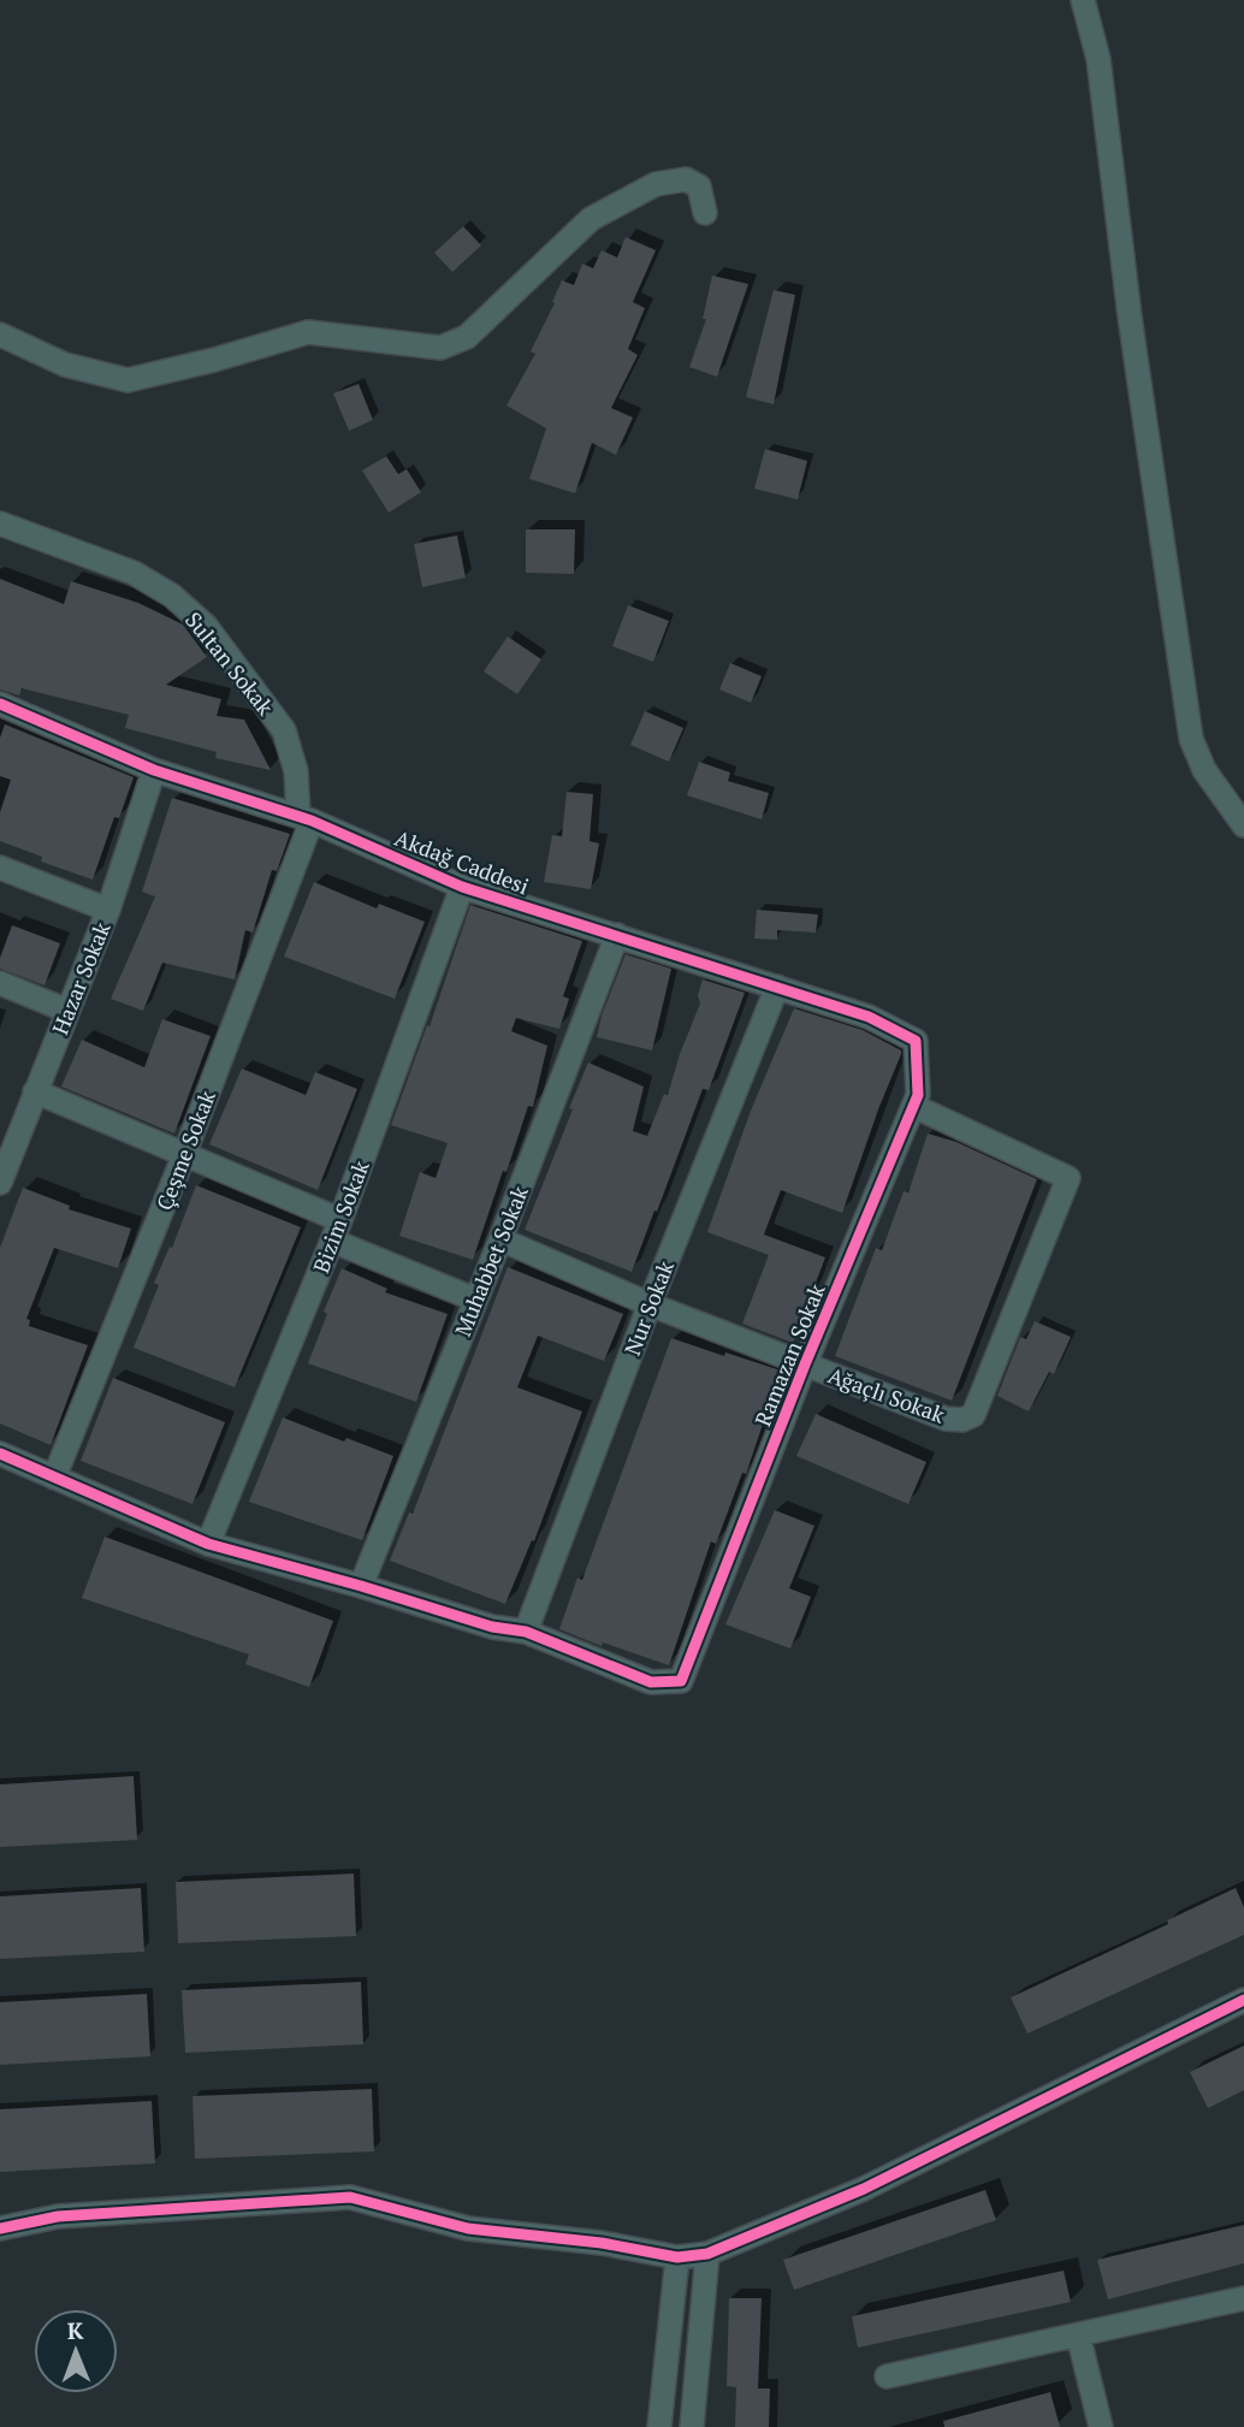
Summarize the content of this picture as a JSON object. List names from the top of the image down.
{
  "streets": {
    "street": [
      "Sultan Sokak",
      "Akdağ Caddesi",
      "Hazar Sokak",
      "Çeşme Sokak",
      "Bizim Sokak",
      "Muhabbet Sokak",
      "Nur Sokak",
      "Ramazan Sokak",
      "Ağaçlı Sokak"
    ]
  },
  "crossings": [
    ["Sultan Sokak", "Akdağ Caddesi"],
    ["Sultan Sokak", "Çeşme Sokak"],
    ["Akdağ Caddesi", "Hazar Sokak"],
    ["Akdağ Caddesi", "Çeşme Sokak"],
    ["Akdağ Caddesi", "Bizim Sokak"],
    ["Akdağ Caddesi", "Muhabbet Sokak"],
    ["Akdağ Caddesi", "Nur Sokak"],
    ["Akdağ Caddesi", "Ramazan Sokak"],
    ["Muhabbet Sokak", "Ağaçlı Sokak"],
    ["Nur Sokak", "Ramazan Sokak"],
    ["Nur Sokak", "Ağaçlı Sokak"],
    ["Ramazan Sokak", "Ağaçlı Sokak"]
  ],
  "north": "top"
}
